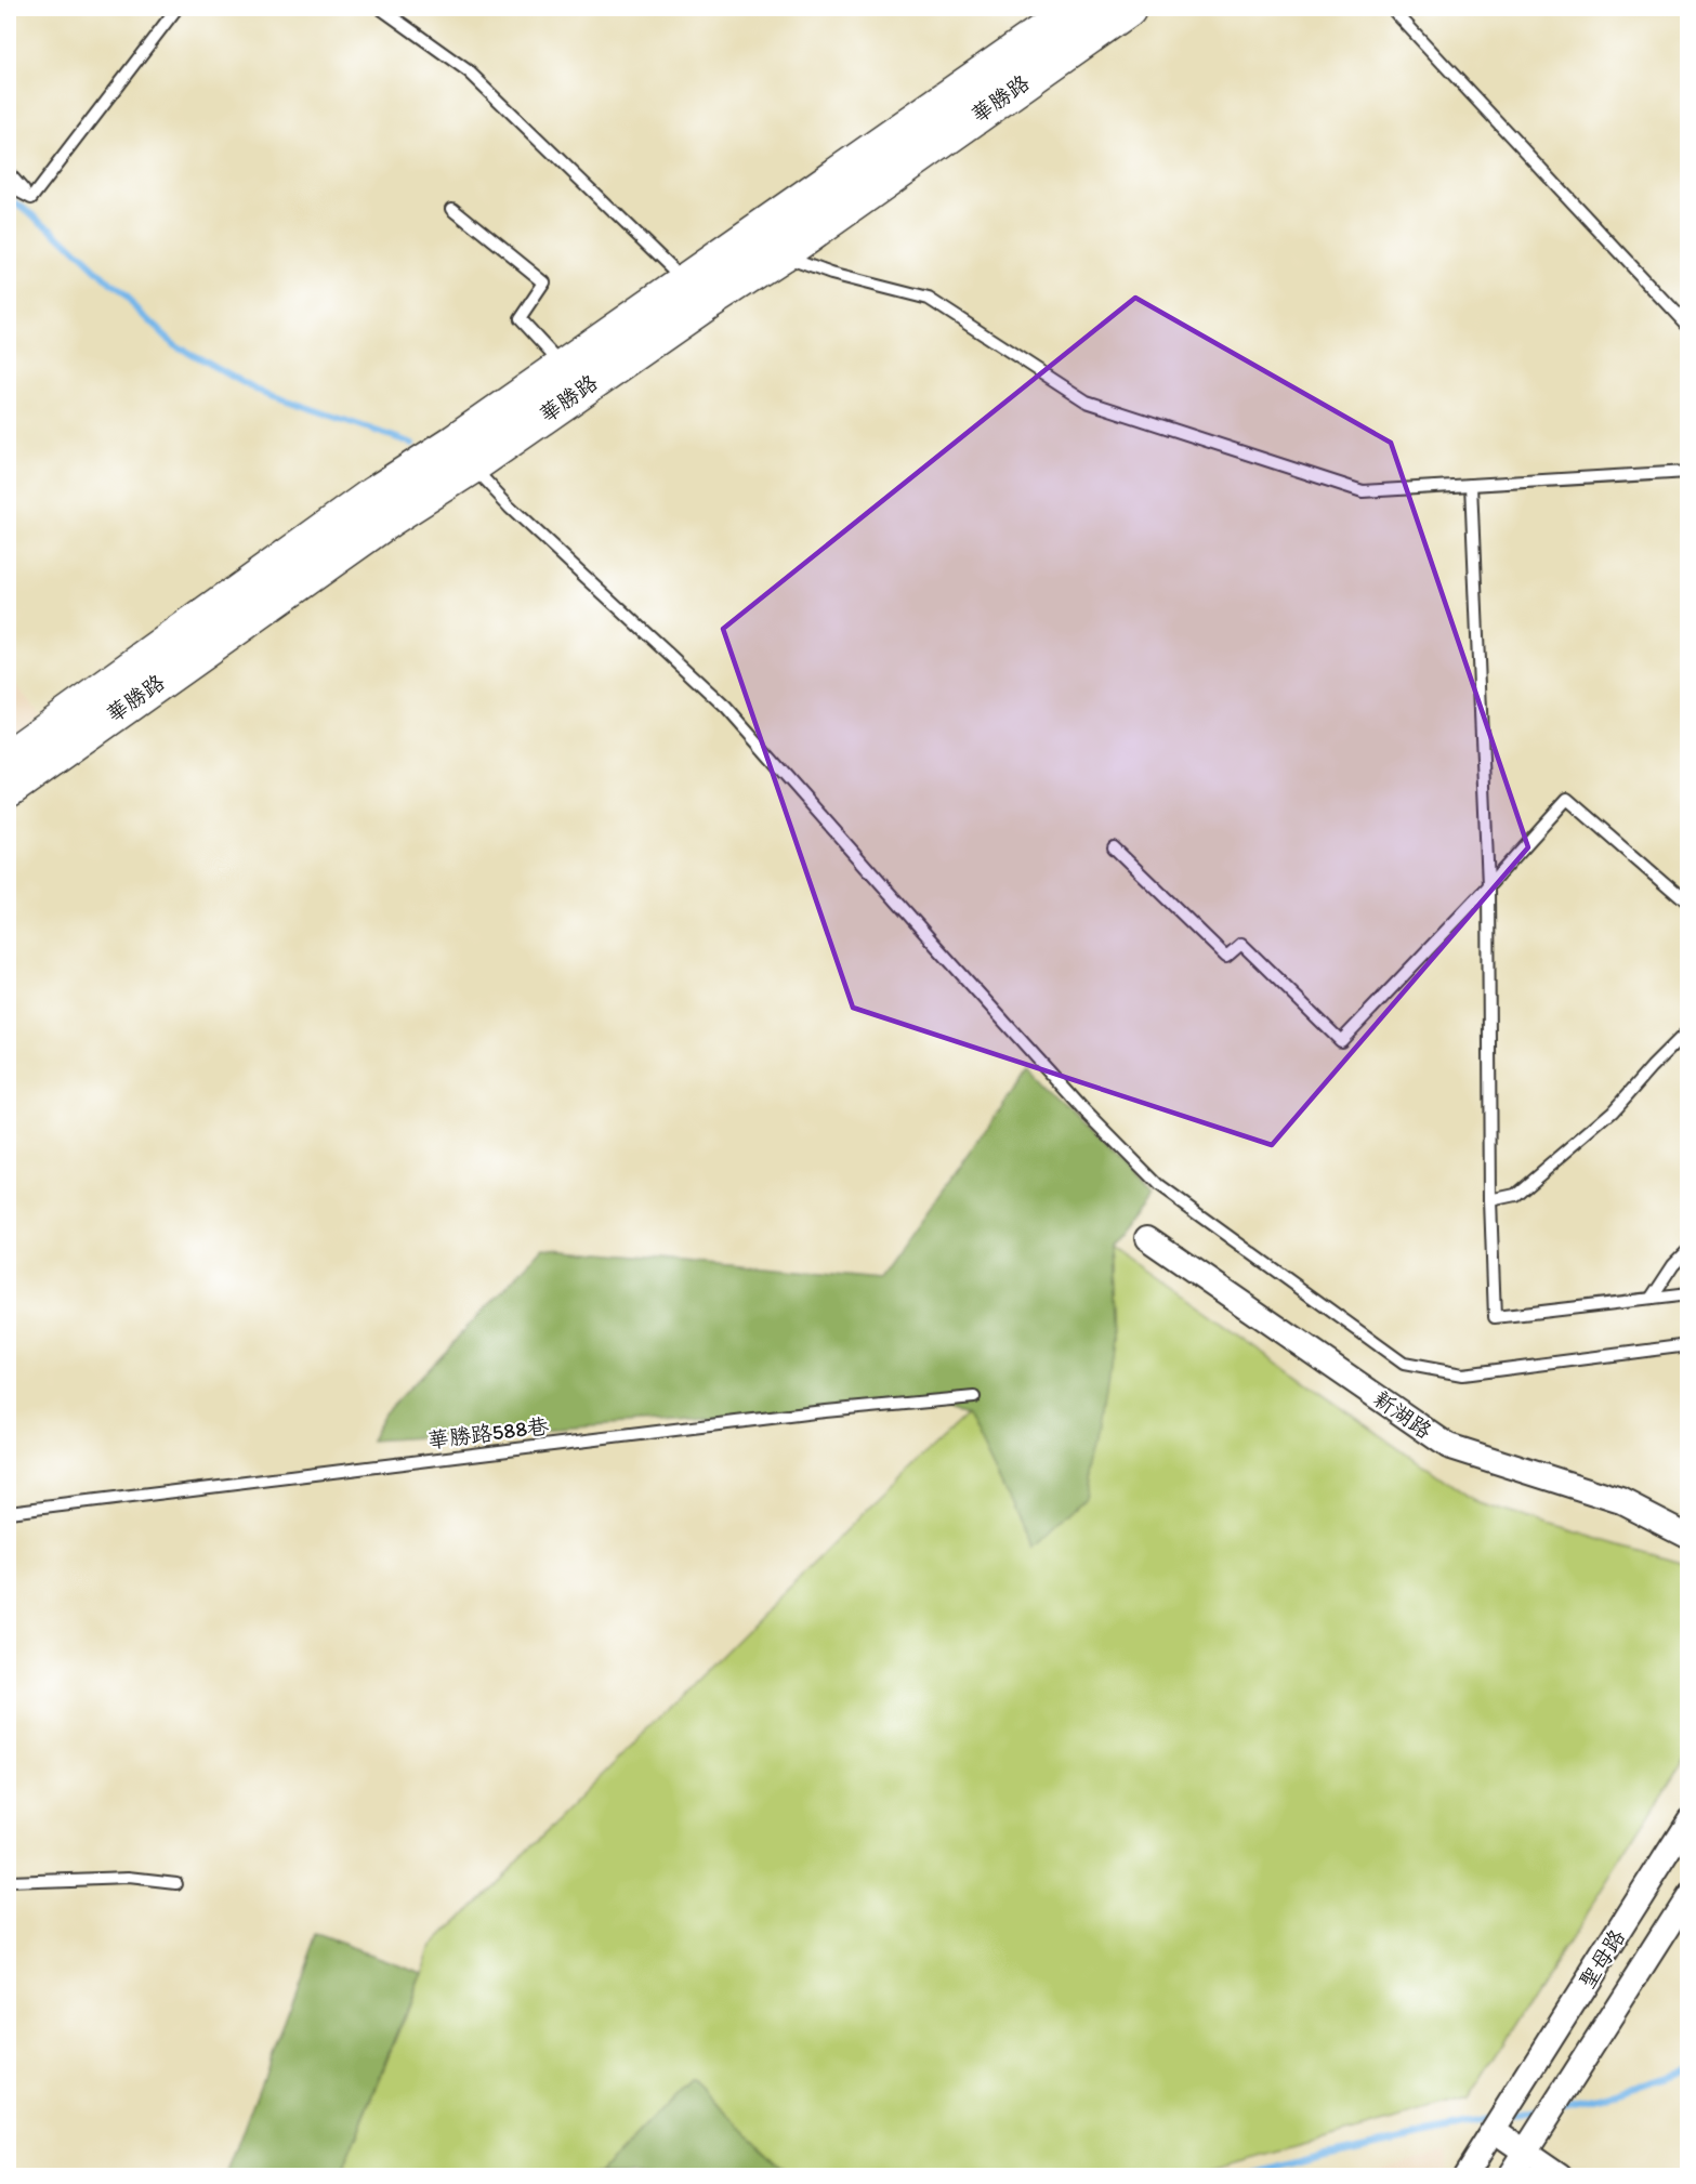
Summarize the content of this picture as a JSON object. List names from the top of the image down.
{
  "streets": {
    "main road": ["華勝路"],
    "street": ["新湖路", "聖母路"],
    "lane": ["華勝路588巷"]
  }
}
